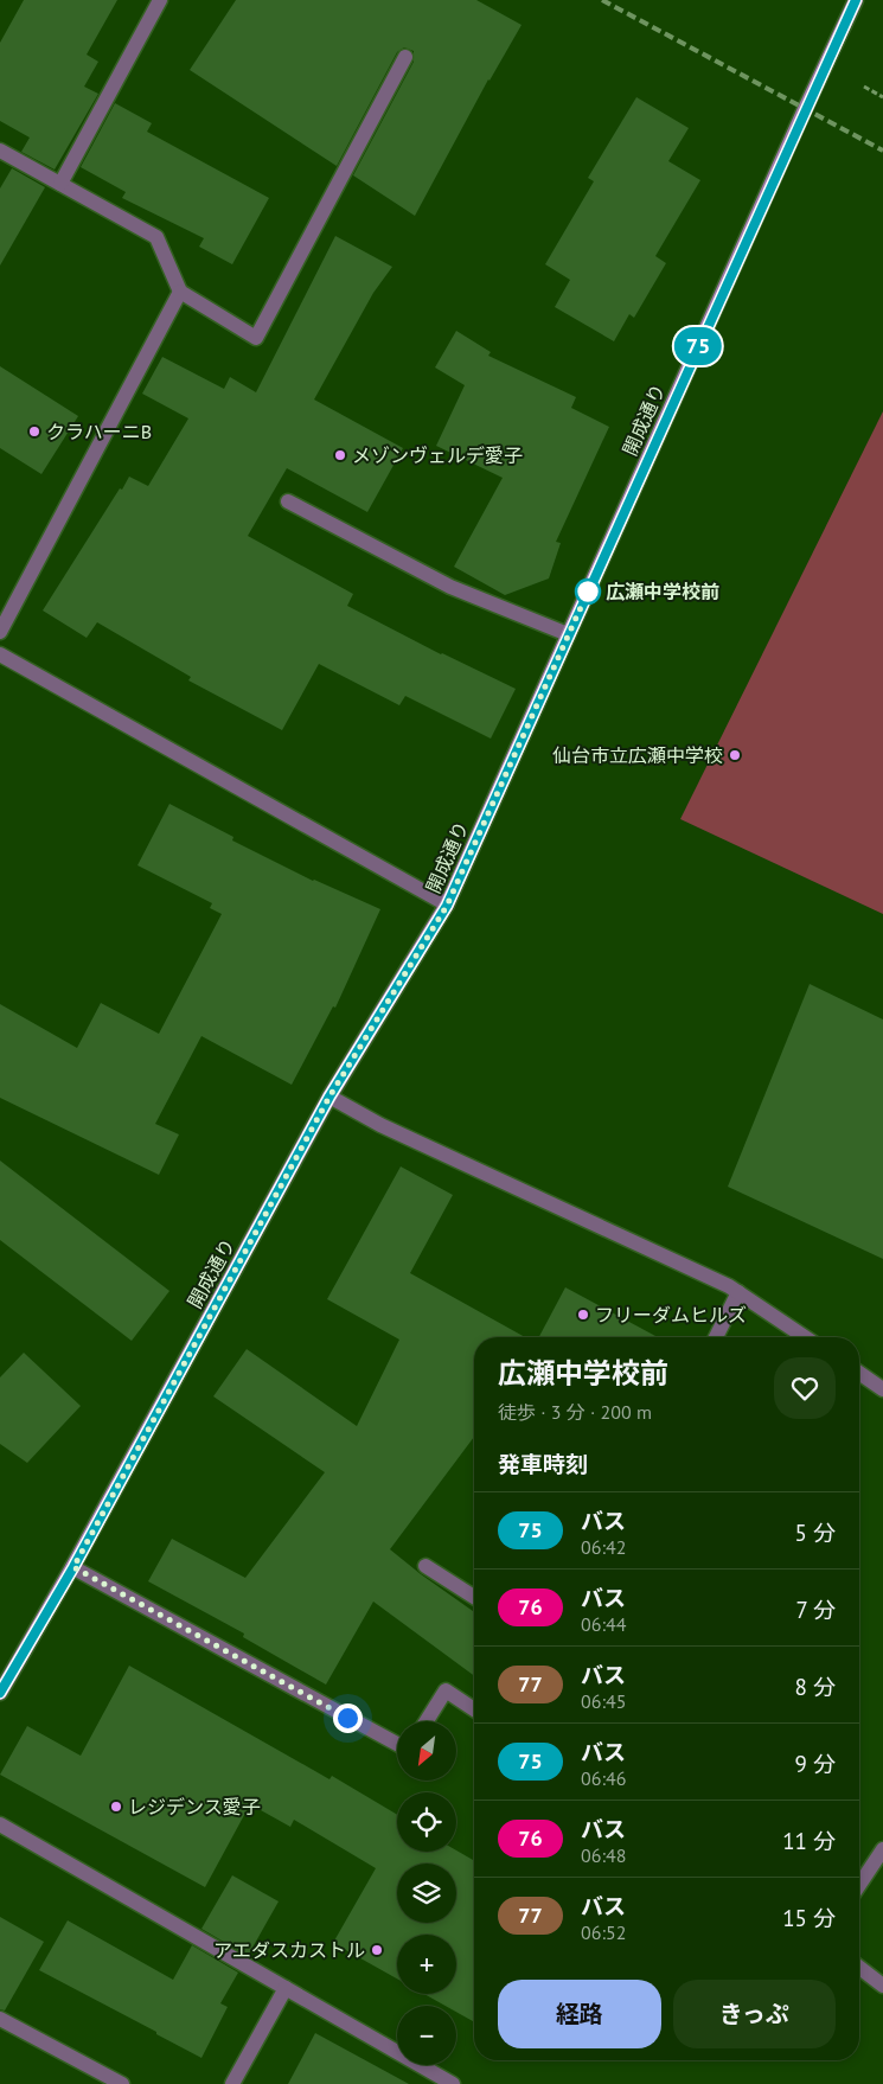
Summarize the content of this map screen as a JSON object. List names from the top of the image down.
{
  "streets": {
    "street": ["開成通り"]
  },
  "places": [
    "クラハーニB",
    "メゾンヴェルデ愛子",
    "広瀬中学校前",
    "仙台市立広瀬中学校",
    "フリーダムヒルズ",
    "レジデンス愛子",
    "アエダスカストル"
  ],
  "lines": ["bus line 75"],
  "north": "bottom left",
  "page": {
    "on_map": "75",
    "heading": [
      ["広瀬中学校前", "徒歩 · 3 分 · 200 m"],
      "発車時刻"
    ],
    "list": [
      {
        "mark": "75",
        "name": "バス",
        "note": "06:42",
        "value": "5 分"
      },
      {
        "mark": "76",
        "name": "バス",
        "note": "06:44",
        "value": "7 分"
      },
      {
        "mark": "77",
        "name": "バス",
        "note": "06:45",
        "value": "8 分"
      },
      {
        "mark": "75",
        "name": "バス",
        "note": "06:46",
        "value": "9 分"
      },
      {
        "mark": "76",
        "name": "バス",
        "note": "06:48",
        "value": "11 分"
      },
      {
        "mark": "77",
        "name": "バス",
        "note": "06:52",
        "value": "15 分"
      }
    ],
    "map_buttons": ["+", "−"],
    "buttons": ["経路", "きっぷ"]
  }
}
